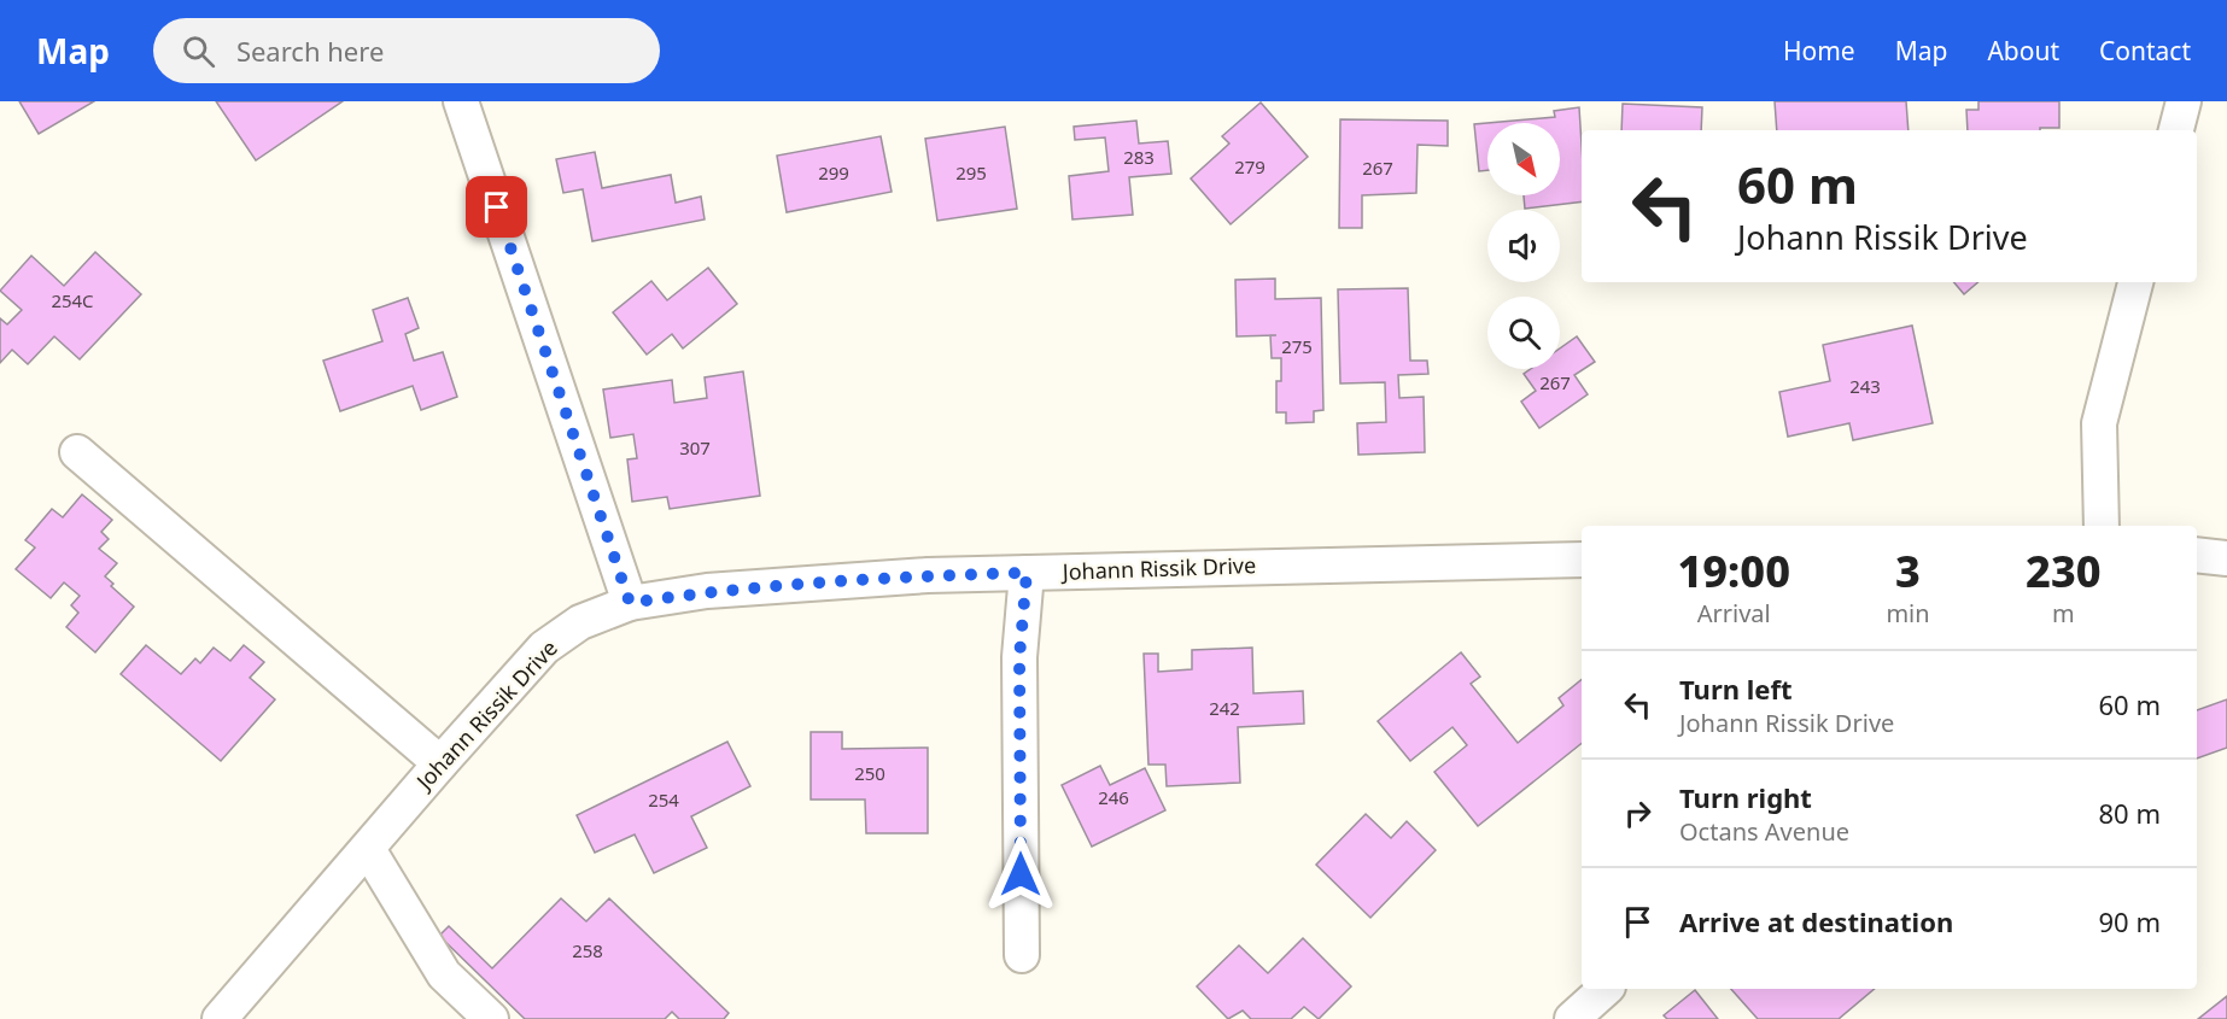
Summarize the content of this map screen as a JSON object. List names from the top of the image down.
{
  "streets": {
    "street": ["Johann Rissik Drive"]
  },
  "house_numbers": [
    "283",
    "279",
    "267",
    "299",
    "295",
    "254C",
    "275",
    "267",
    "243",
    "307",
    "242",
    "250",
    "246",
    "254",
    "258"
  ],
  "north": "bottom right",
  "page": {
    "header": "Map",
    "search": "Search here",
    "nav": [
      "Home",
      "Map",
      "About",
      "Contact"
    ],
    "turn": ["60 m", "Johann Rissik Drive"],
    "eta": [
      "19:00",
      "Arrival",
      "3",
      "min",
      "230",
      "m"
    ],
    "list": [
      {
        "name": "Turn left",
        "note": "Johann Rissik Drive",
        "value": "60 m"
      },
      {
        "name": "Turn right",
        "note": "Octans Avenue",
        "value": "80 m"
      },
      {
        "name": "Arrive at destination",
        "value": "90 m"
      }
    ]
  }
}
